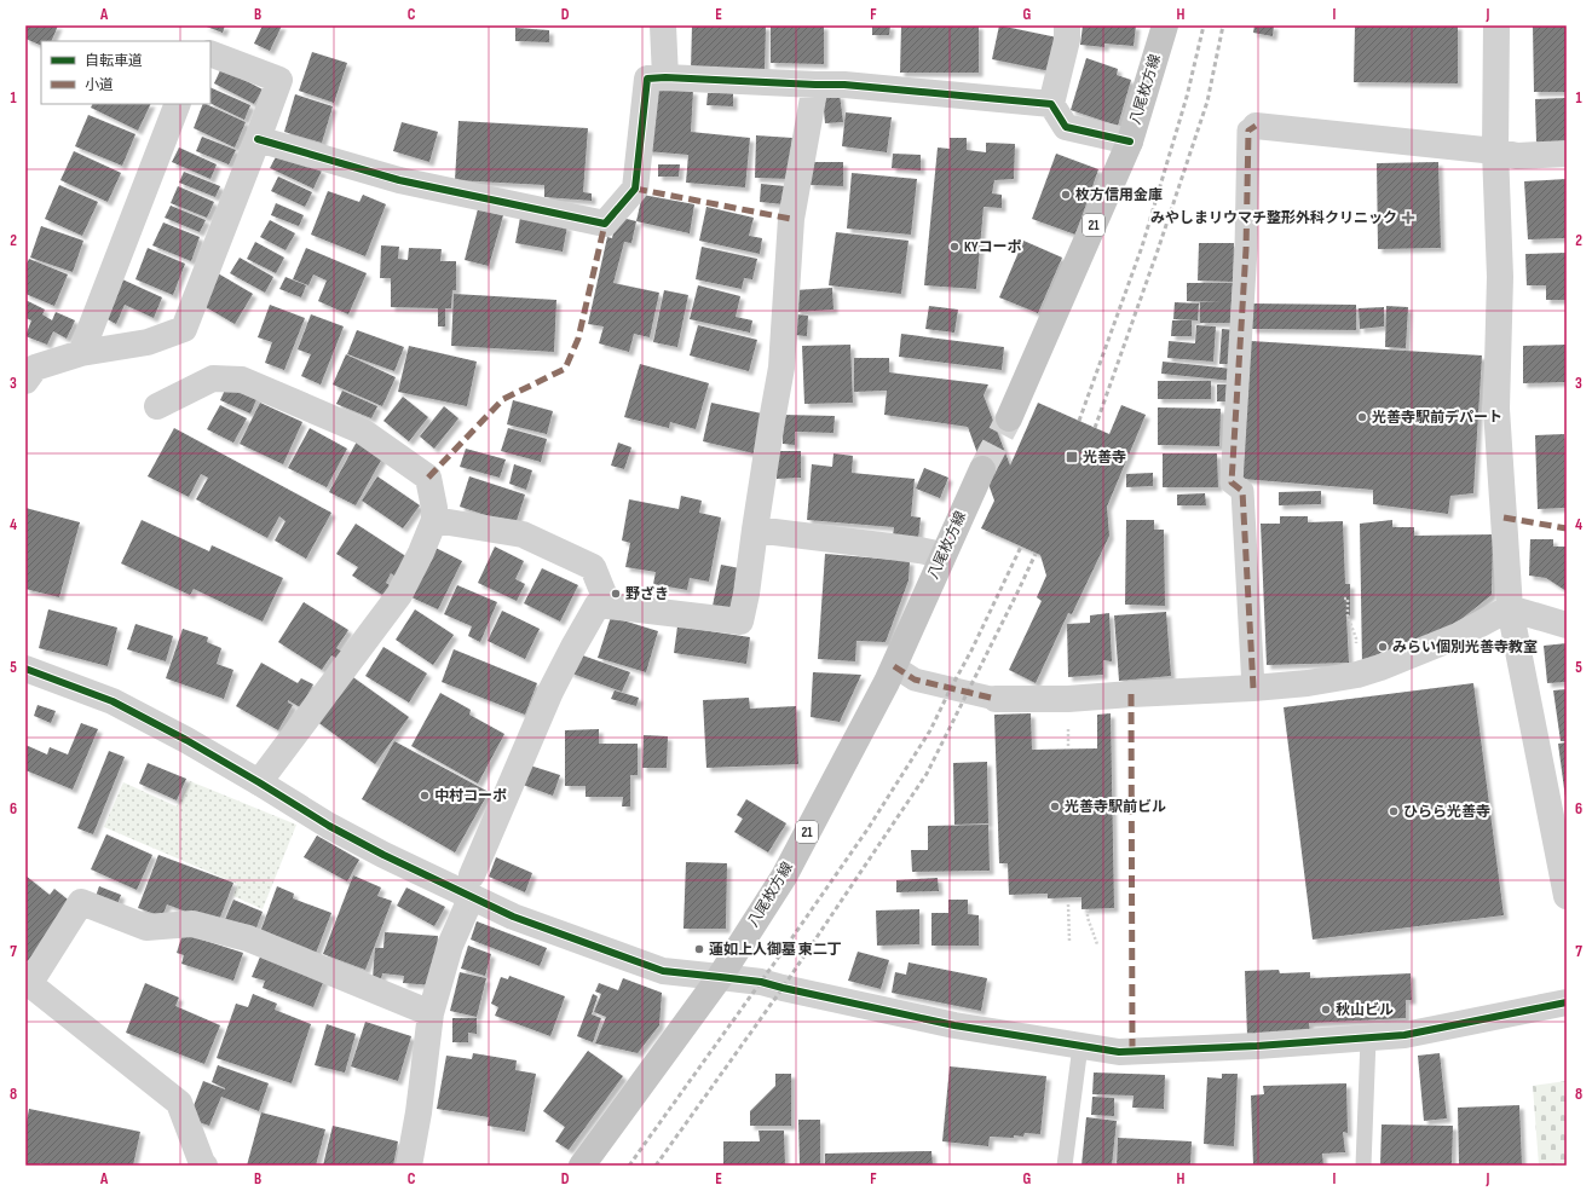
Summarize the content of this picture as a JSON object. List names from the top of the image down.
{
  "streets": {
    "main road": ["八尾枚方線", "21"]
  },
  "places": {
    "other": [
      "枚方信用金庫",
      "KYコーポ",
      "光善寺駅前デパート",
      "野ざき",
      "みらい個別光善寺教室",
      "中村コーポ",
      "光善寺駅前ビル",
      "ひらら光善寺",
      "蓮如上人御墓 東二丁",
      "秋山ビル"
    ],
    "health": ["みやしまリウマチ整形外科クリニック"],
    "transit": ["光善寺"]
  },
  "legend": ["自転車道", "小道"],
  "grid": {
    "columns": [
      "A",
      "B",
      "C",
      "D",
      "E",
      "F",
      "G",
      "H",
      "I",
      "J"
    ],
    "rows": [
      "1",
      "2",
      "3",
      "4",
      "5",
      "6",
      "7",
      "8"
    ]
  }
}
